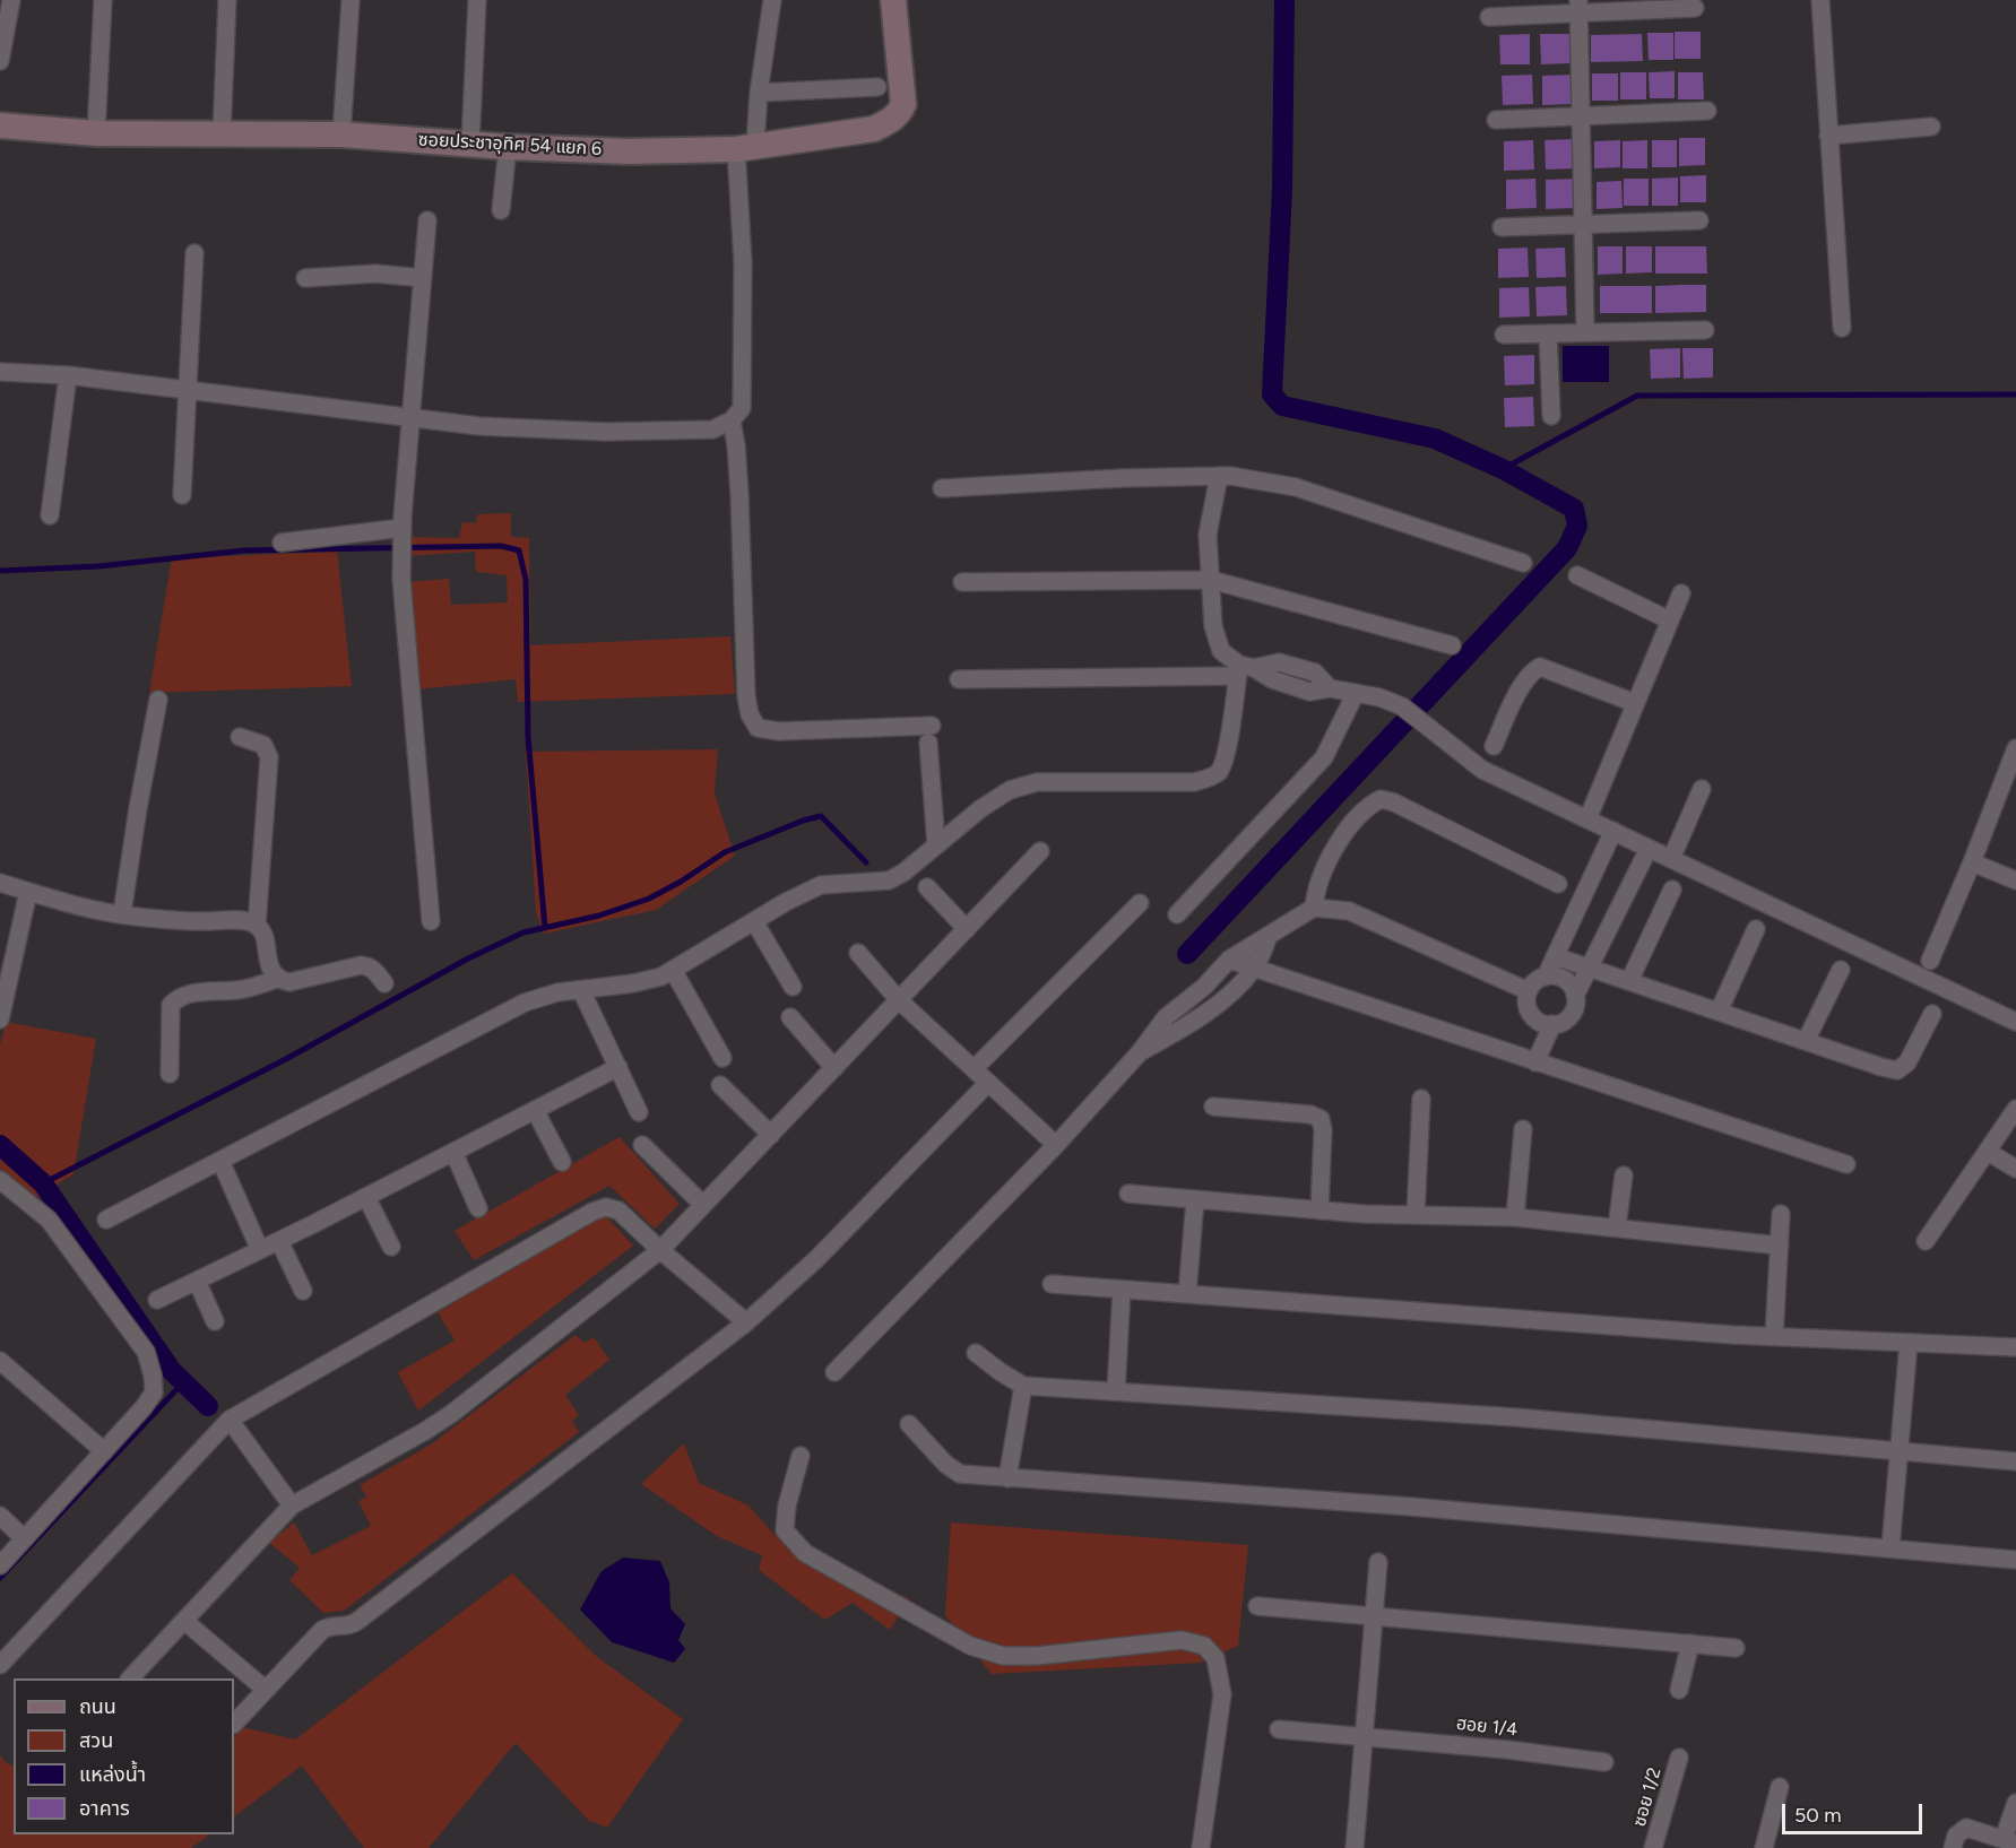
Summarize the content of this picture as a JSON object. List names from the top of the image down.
{
  "streets": {
    "street": ["ซอยประชาอุทิศ 54 แยก 6", "ฮอย 1/4", "ซอย 1/2"]
  },
  "legend": [
    "ถนน",
    "สวน",
    "แหล่งน้ำ",
    "อาคาร"
  ],
  "scale_bar": "50 m"
}
